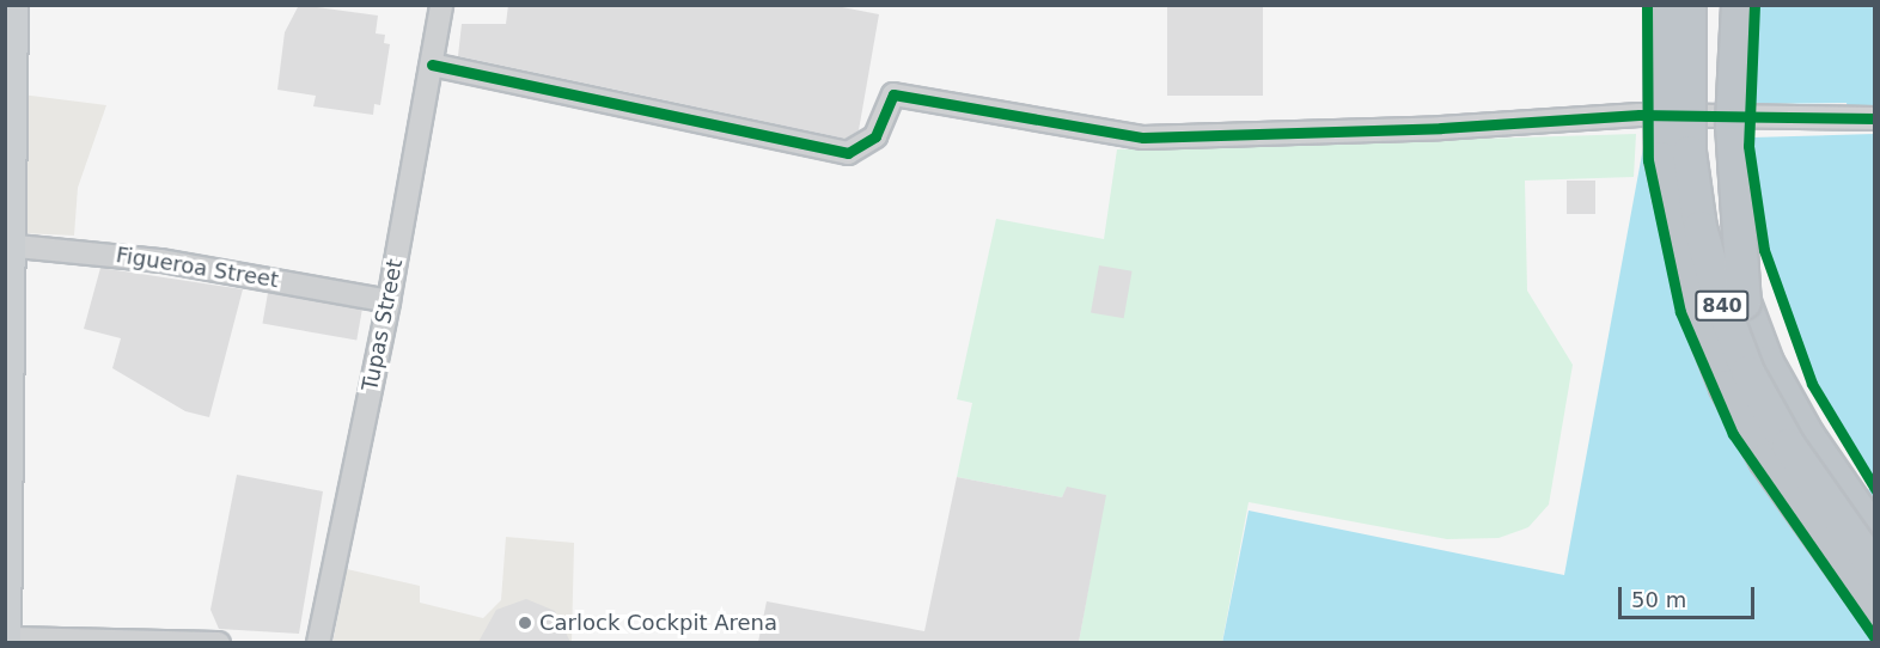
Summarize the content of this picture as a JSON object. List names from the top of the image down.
{
  "streets": {
    "highway": ["840"],
    "street": ["Figueroa Street", "Tupas Street"]
  },
  "crossings": [
    ["Figueroa Street", "Tupas Street"]
  ],
  "places": ["Carlock Cockpit Arena"],
  "scale_bar": "50 m"
}
